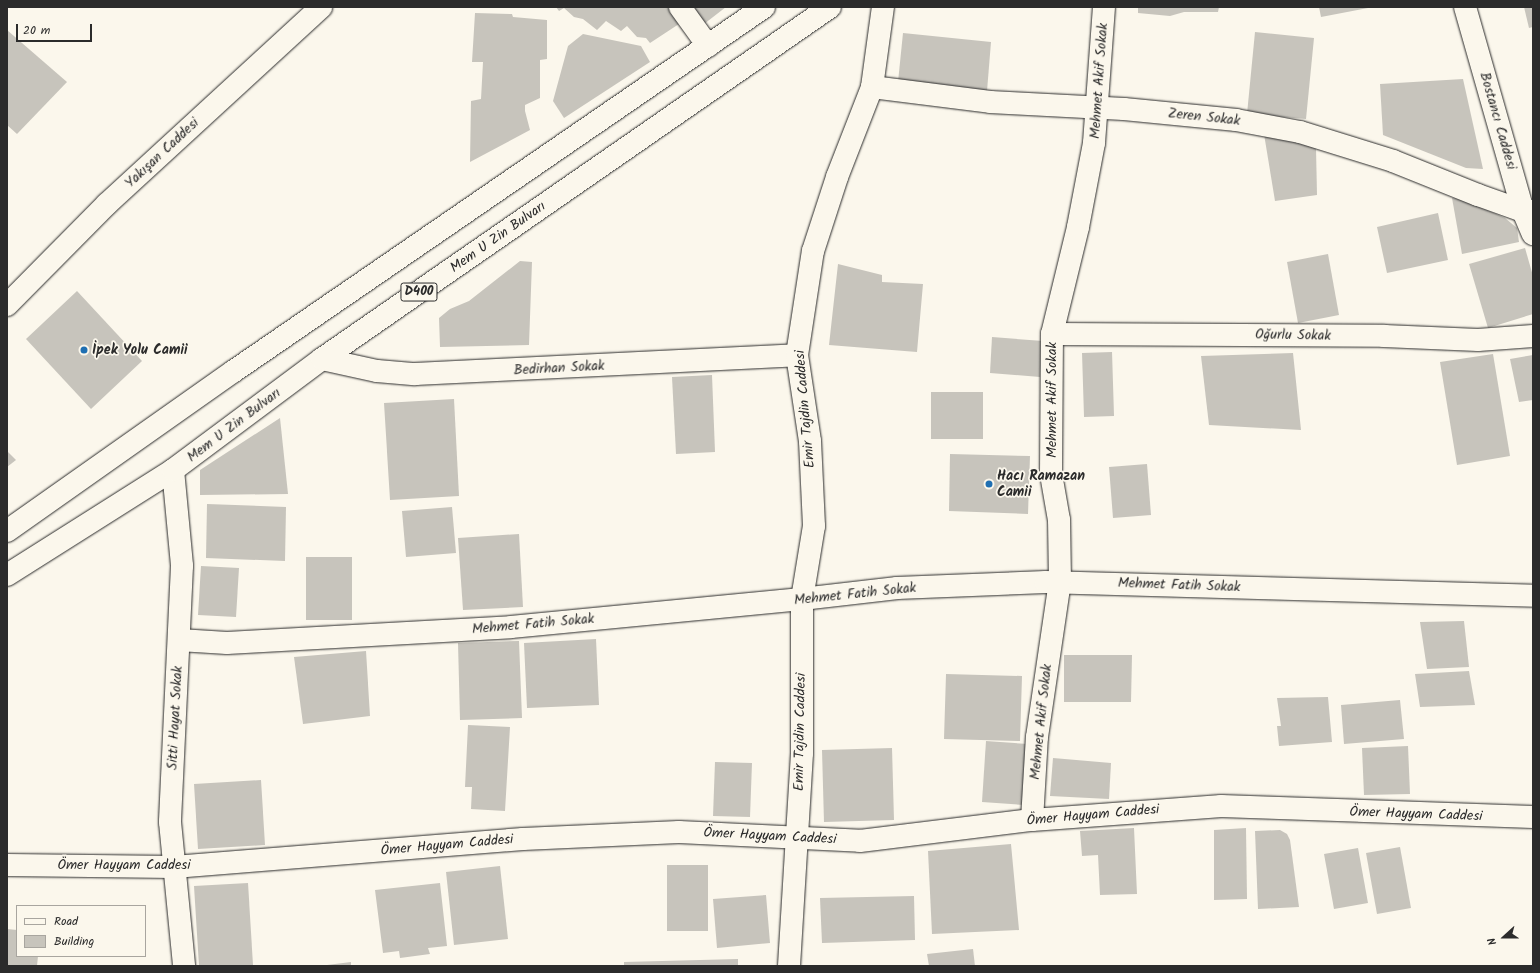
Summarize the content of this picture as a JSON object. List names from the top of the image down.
{
  "streets": {
    "street": [
      "Mehmet Akif Sokak",
      "Zeren Sokak",
      "Bostancı Caddesi",
      "Yakışan Caddesi",
      "Mem U Zin Bulvarı",
      "D400",
      "Oğurlu Sokak",
      "Bedirhan Sokak",
      "Emir Tajdin Caddesi",
      "Mehmet Fatih Sokak",
      "Sitti Hayat Sokak",
      "Ömer Hayyam Caddesi"
    ]
  },
  "crossings": [
    ["Mehmet Akif Sokak", "Zeren Sokak"],
    ["Mehmet Akif Sokak", "Oğurlu Sokak"],
    ["Mehmet Akif Sokak", "Mehmet Fatih Sokak"],
    ["Mehmet Akif Sokak", "Ömer Hayyam Caddesi"],
    ["Zeren Sokak", "Bostancı Caddesi"],
    ["Zeren Sokak", "Emir Tajdin Caddesi"],
    ["Mem U Zin Bulvarı", "Bedirhan Sokak"],
    ["Mem U Zin Bulvarı", "Sitti Hayat Sokak"],
    ["Bedirhan Sokak", "Emir Tajdin Caddesi"],
    ["Emir Tajdin Caddesi", "Mehmet Fatih Sokak"],
    ["Emir Tajdin Caddesi", "Ömer Hayyam Caddesi"],
    ["Mehmet Fatih Sokak", "Sitti Hayat Sokak"],
    ["Sitti Hayat Sokak", "Ömer Hayyam Caddesi"]
  ],
  "places": ["İpek Yolu Camii", "Hacı Ramazan Camii"],
  "legend": ["Road", "Building"],
  "scale_bar": "20 m",
  "north": "left"
}
